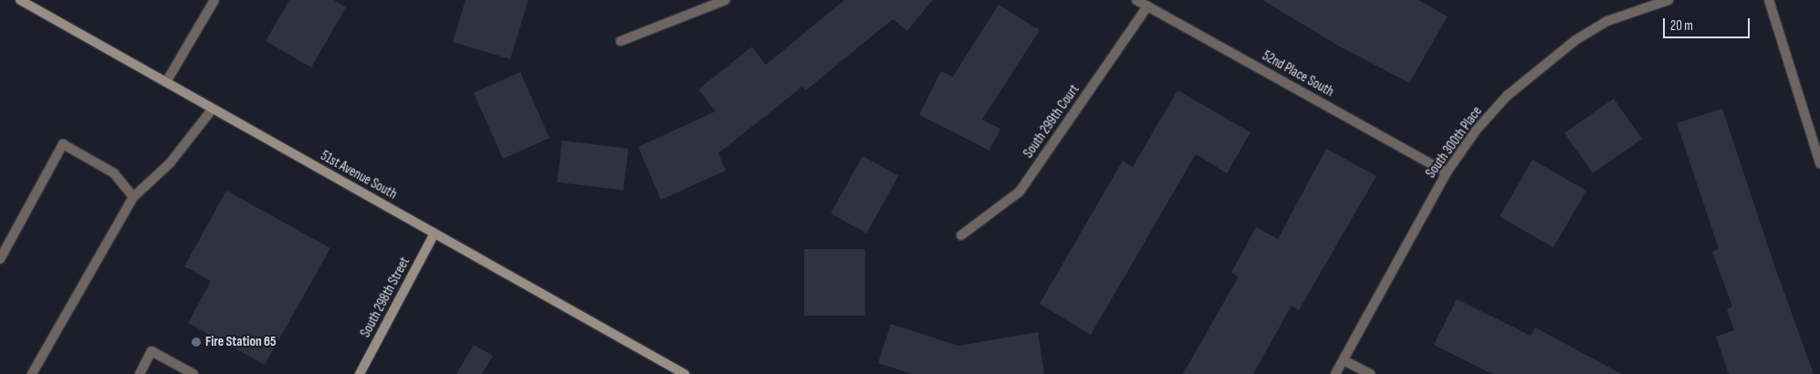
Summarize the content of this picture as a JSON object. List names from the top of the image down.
{
  "streets": {
    "main road": ["51st Avenue South", "South 298th Street"],
    "street": ["52nd Place South", "South 299th Court", "South 300th Place"]
  },
  "crossings": [
    ["52nd Place South", "South 299th Court"],
    ["52nd Place South", "South 300th Place"],
    ["51st Avenue South", "South 298th Street"]
  ],
  "places": ["Fire Station 65"],
  "scale_bar": "20 m"
}
